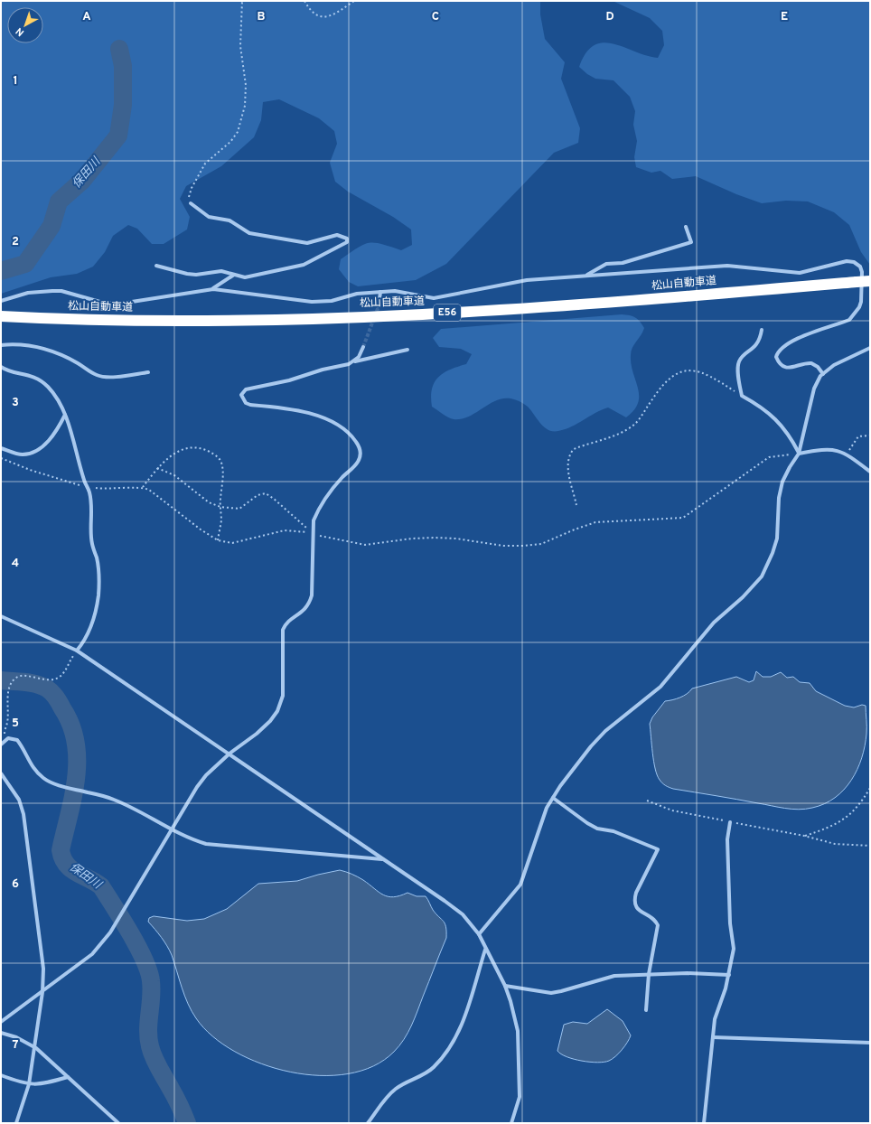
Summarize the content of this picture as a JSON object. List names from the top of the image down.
{
  "streets": {
    "highway": ["松山自動車道", "E56"]
  },
  "water": ["保田川"],
  "north": "bottom left",
  "grid": {
    "columns": [
      "A",
      "B",
      "C",
      "D",
      "E"
    ],
    "rows": [
      "1",
      "2",
      "3",
      "4",
      "5",
      "6",
      "7"
    ]
  }
}
